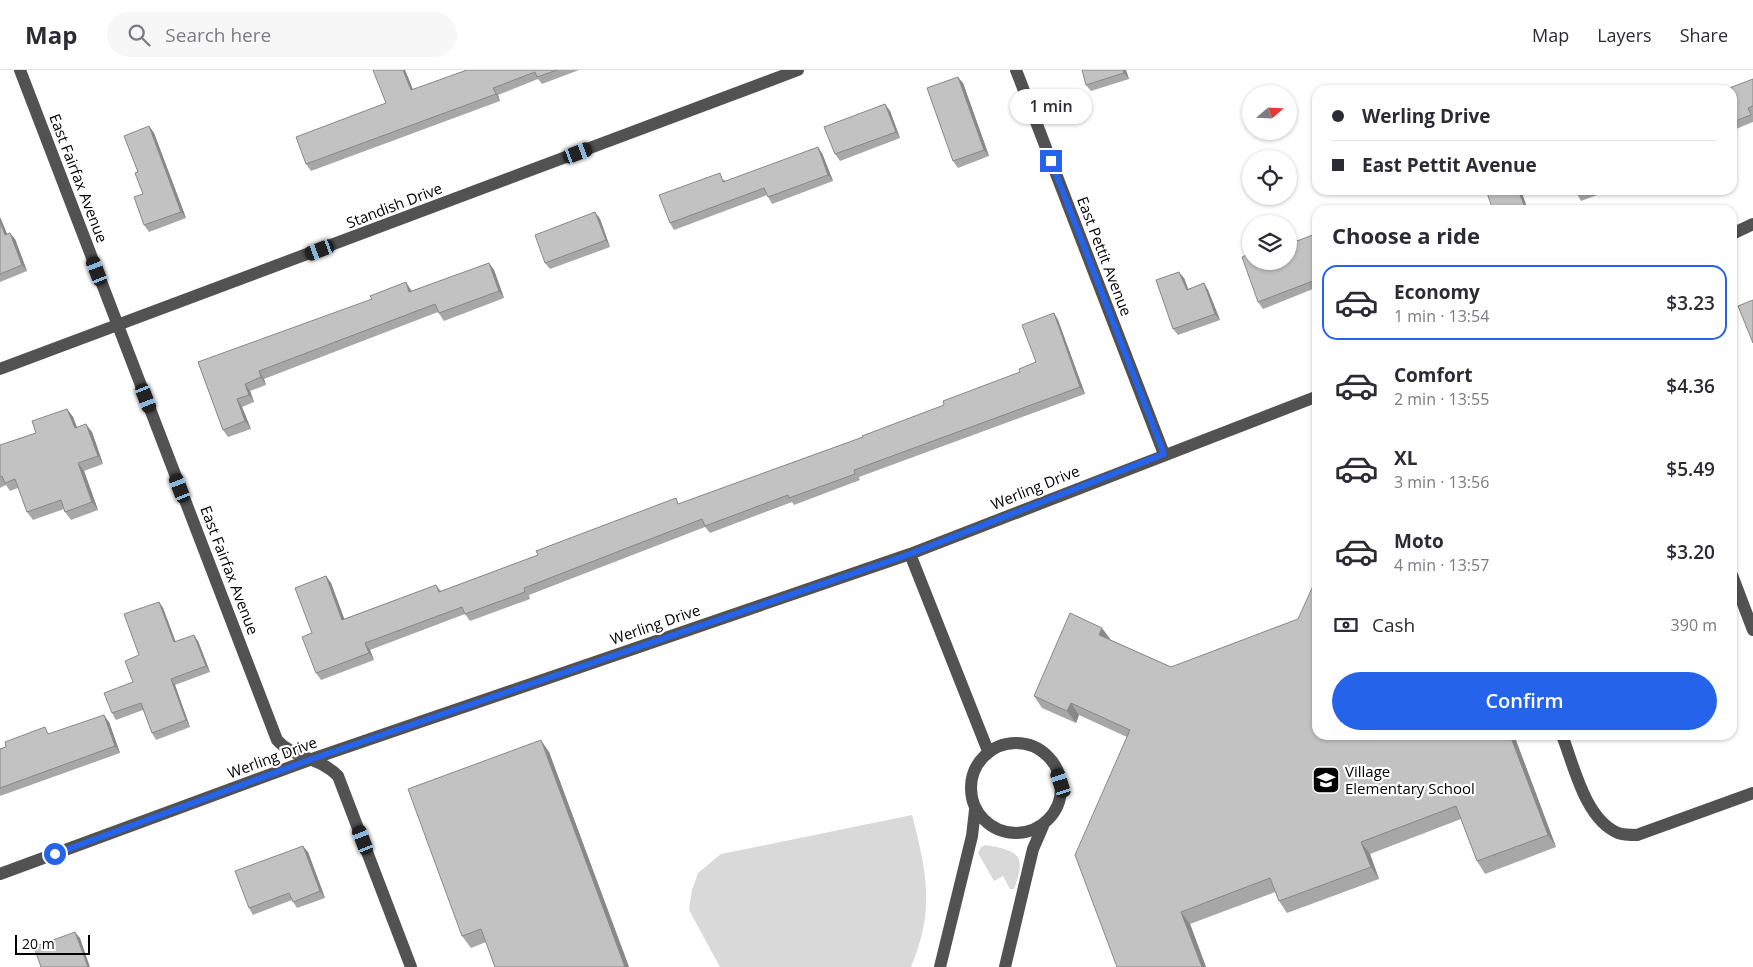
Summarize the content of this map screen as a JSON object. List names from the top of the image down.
{
  "streets": {
    "street": [
      "East Fairfax Avenue",
      "Standish Drive",
      "East Pettit Avenue",
      "Werling Drive"
    ]
  },
  "crossings": [
    ["East Fairfax Avenue", "Standish Drive"],
    ["East Fairfax Avenue", "Werling Drive"],
    ["East Pettit Avenue", "Werling Drive"]
  ],
  "places": {
    "school or university": ["Village Elementary School"]
  },
  "scale_bar": "20 m",
  "north": "right",
  "page": {
    "header": "Map",
    "search": "Search here",
    "nav": ["Map", "Layers", "Share"],
    "banner": ["Werling Drive", "East Pettit Avenue"],
    "bubble": "1 min",
    "heading": "Choose a ride",
    "list": [
      {
        "name": "Economy",
        "note": "1 min · 13:54",
        "value": "$3.23"
      },
      {
        "name": "Comfort",
        "note": "2 min · 13:55",
        "value": "$4.36"
      },
      {
        "name": "XL",
        "note": "3 min · 13:56",
        "value": "$5.49"
      },
      {
        "name": "Moto",
        "note": "4 min · 13:57",
        "value": "$3.20"
      }
    ],
    "pay": ["Cash", "390 m"],
    "buttons": "Confirm",
    "scale": "20 m"
  }
}
